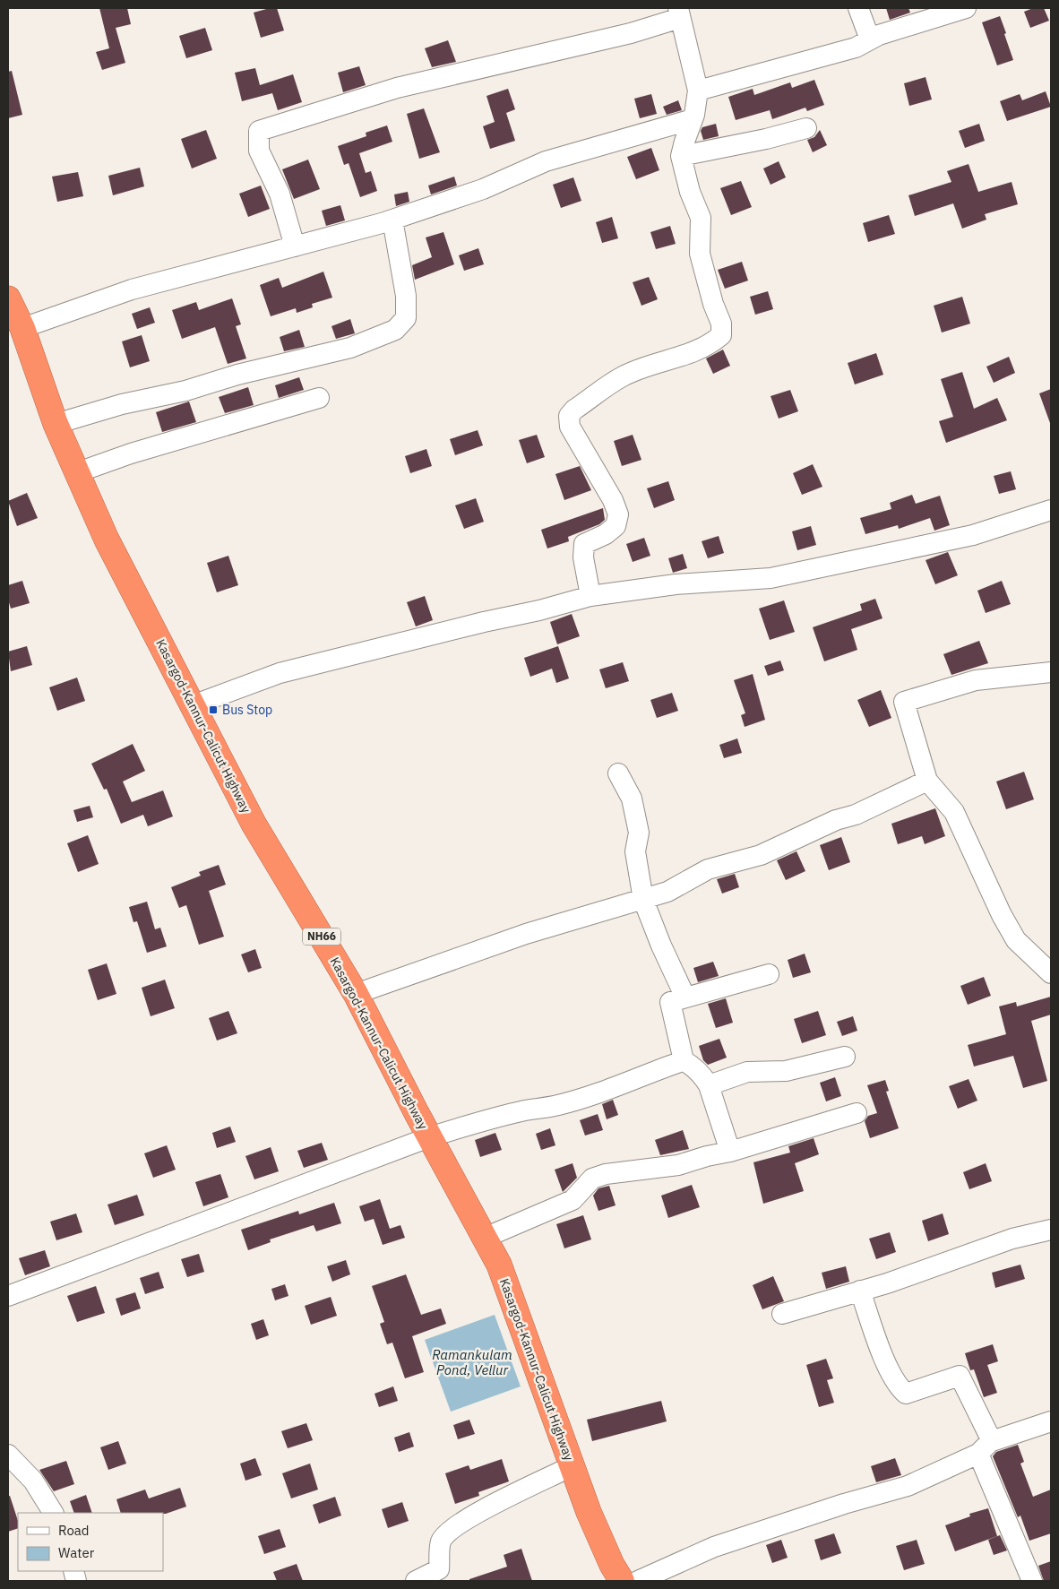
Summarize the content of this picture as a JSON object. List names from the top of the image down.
{
  "streets": {
    "highway": ["Kasargod-Kannur-Calicut Highway", "NH66"]
  },
  "water": ["Ramankulam Pond, Vellur"],
  "places": {
    "transit": ["Bus Stop"]
  },
  "legend": ["Road", "Water"]
}
